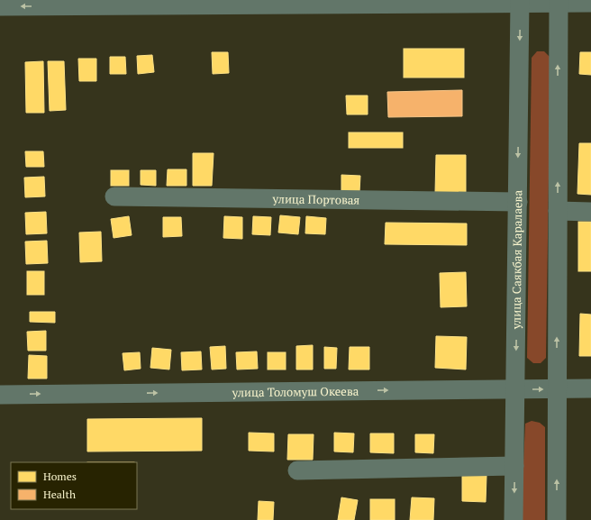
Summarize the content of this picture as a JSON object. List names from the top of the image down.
{
  "streets": {
    "street": ["улица Портовая", "улица Саякбая Каралаева", "улица Толомуш Океева"]
  },
  "crossings": [
    ["улица Портовая", "улица Саякбая Каралаева"],
    ["улица Саякбая Каралаева", "улица Толомуш Океева"]
  ],
  "legend": ["Homes", "Health"]
}
